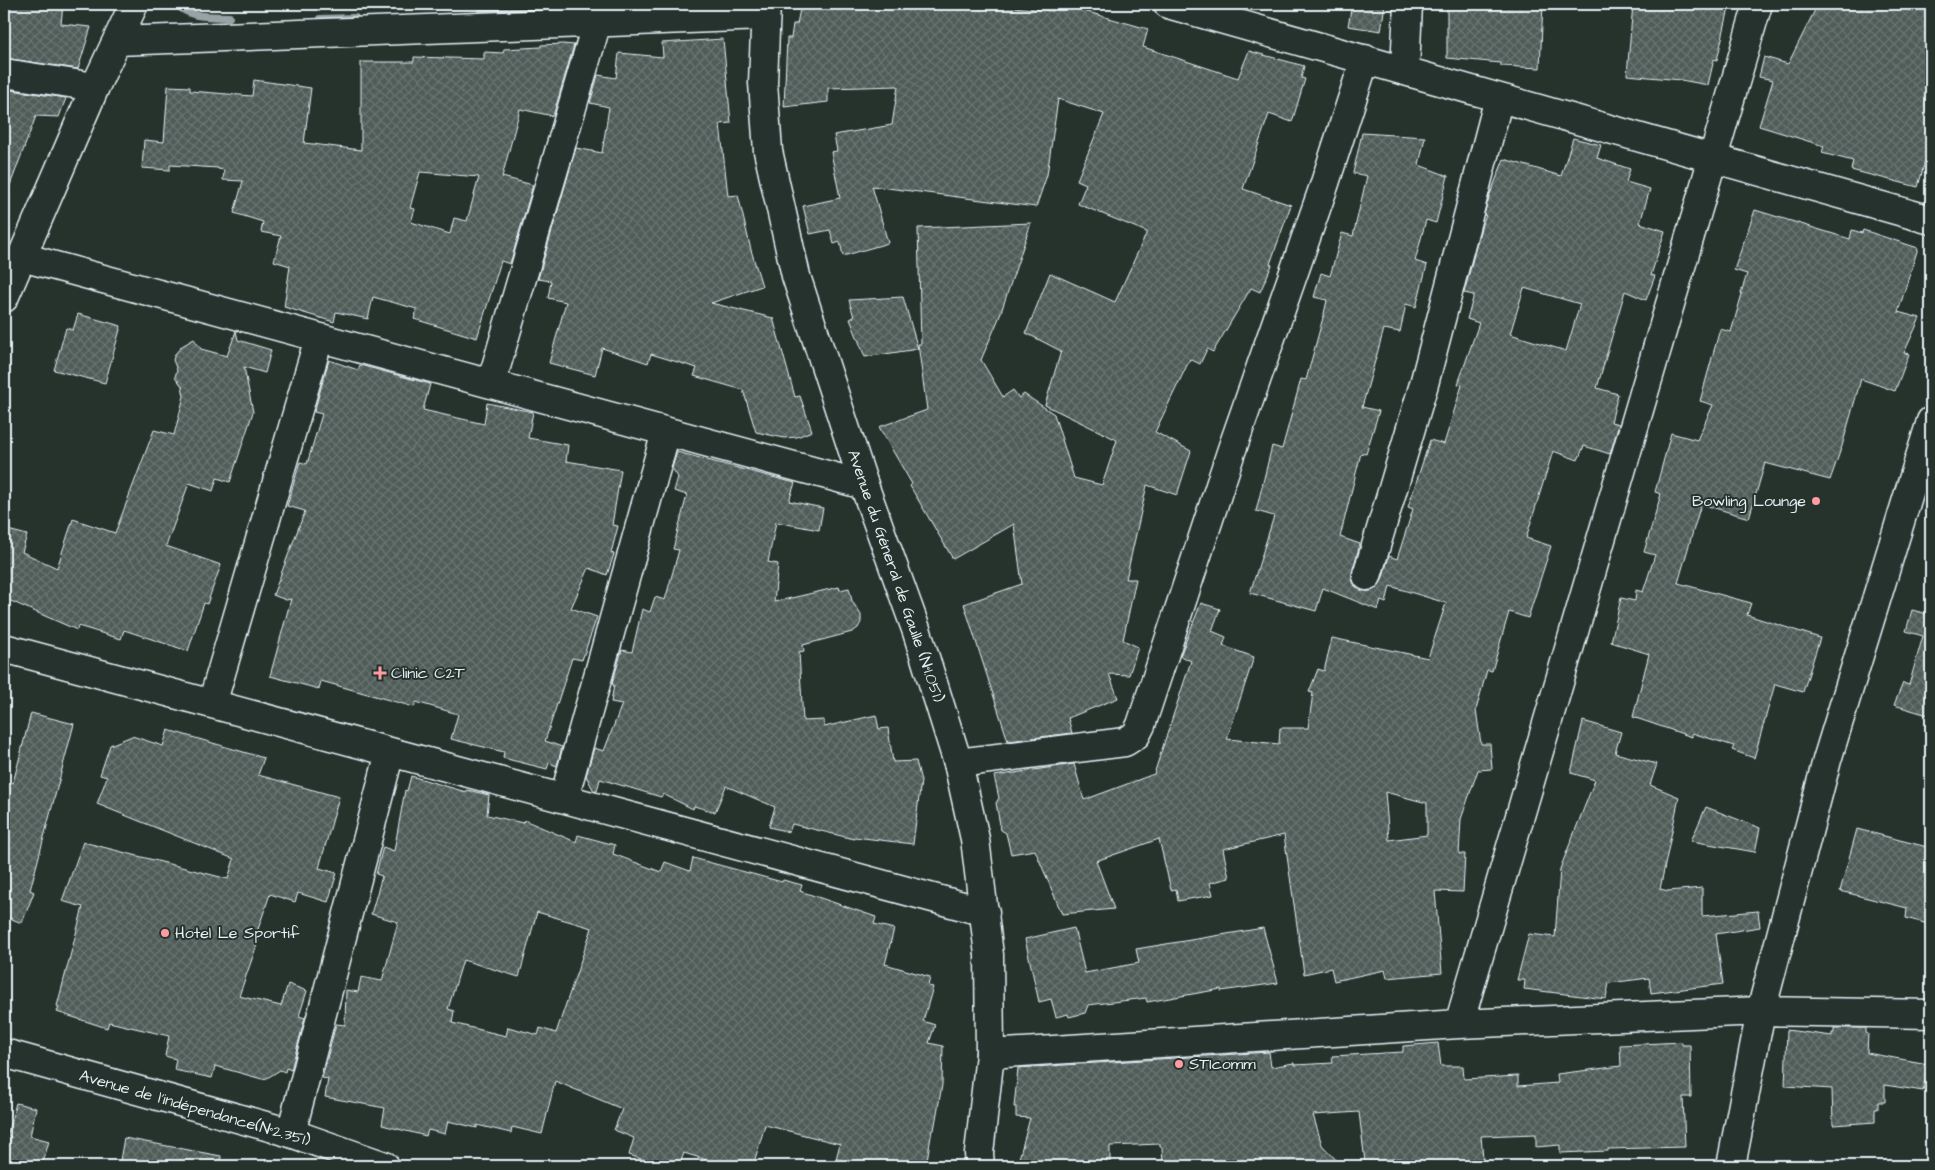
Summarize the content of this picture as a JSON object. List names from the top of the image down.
{
  "streets": {
    "street": ["Avenue du Géneral de Gaulle (N°1.051)", "Avenue de l'indépendance(N°2.351)"]
  },
  "places": {
    "other": ["Bowling Lounge", "Hotel Le Sportif", "STIcomm"],
    "health": ["Clinic C2T"]
  }
}
